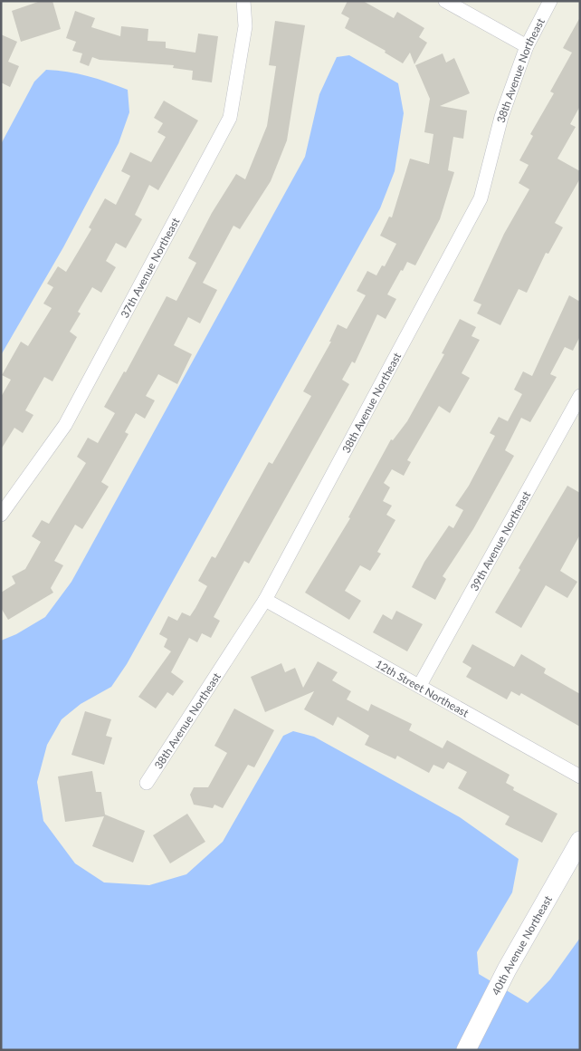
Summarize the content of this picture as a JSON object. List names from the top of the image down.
{
  "streets": {
    "street": [
      "38th Avenue Northeast",
      "37th Avenue Northeast",
      "39th Avenue Northeast",
      "12th Street Northeast",
      "40th Avenue Northeast"
    ]
  },
  "crossings": [
    ["38th Avenue Northeast", "12th Street Northeast"],
    ["39th Avenue Northeast", "12th Street Northeast"]
  ]
}
